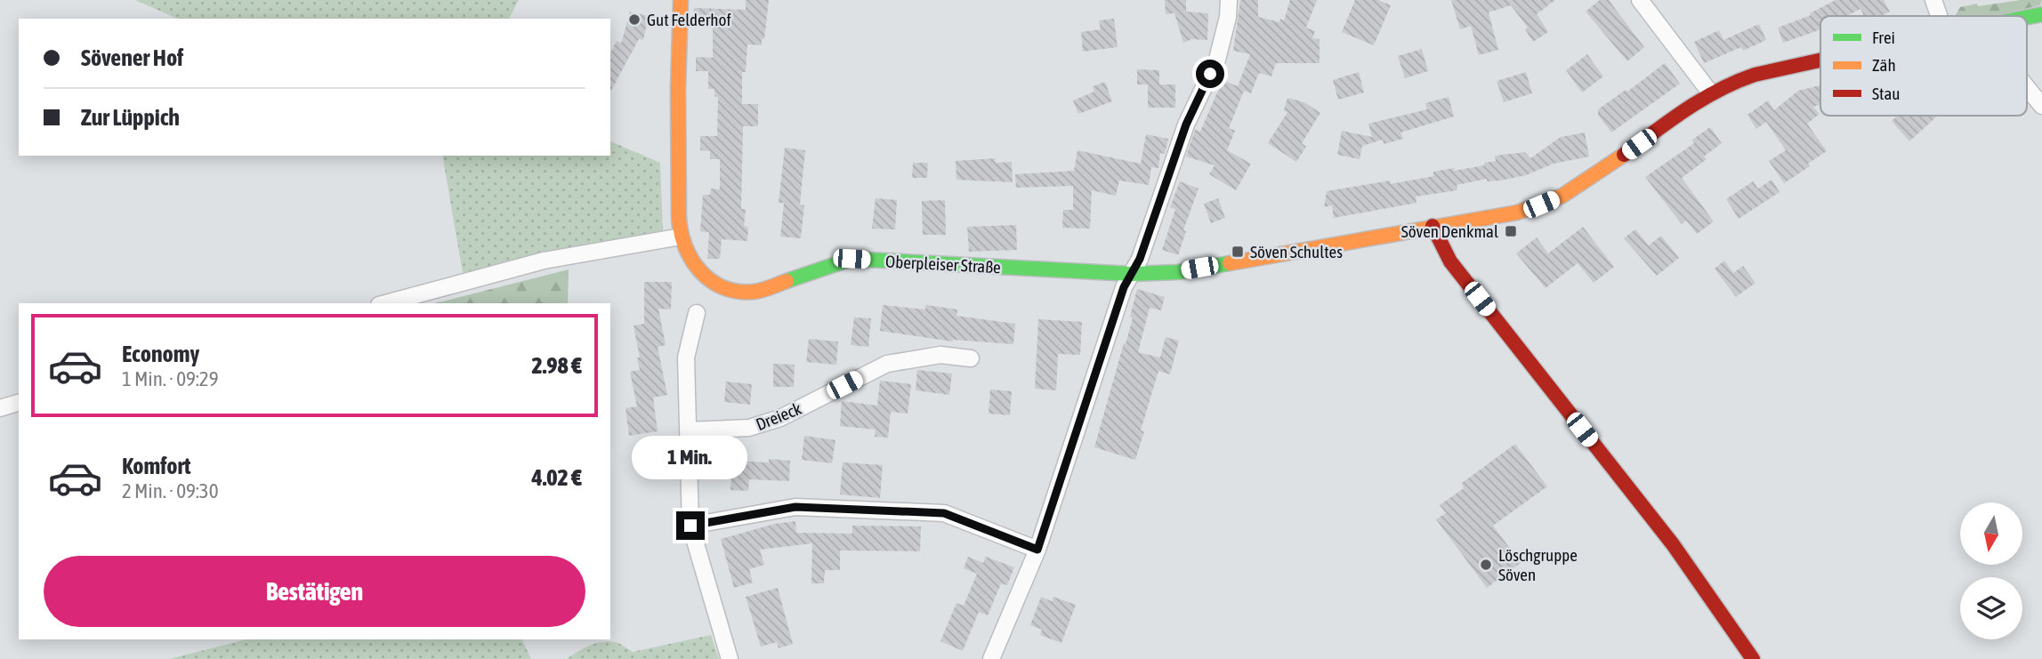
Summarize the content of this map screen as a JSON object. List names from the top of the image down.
{
  "streets": {
    "main road": ["Oberpleiser Straße"],
    "street": ["Dreieck"]
  },
  "places": {
    "other": ["Gut Felderhof", "Löschgruppe Söven"],
    "transit": ["Söven Denkmal", "Söven Schultes"]
  },
  "legend": ["Frei", "Zäh", "Stau"],
  "north": "bottom",
  "page": {
    "banner": ["Sövener Hof", "Zur Lüppich"],
    "list": [
      {
        "name": "Economy",
        "note": "1 Min. · 09:29",
        "value": "2.98 €"
      },
      {
        "name": "Komfort",
        "note": "2 Min. · 09:30",
        "value": "4.02 €"
      }
    ],
    "bubble": "1 Min.",
    "buttons": "Bestätigen"
  }
}
